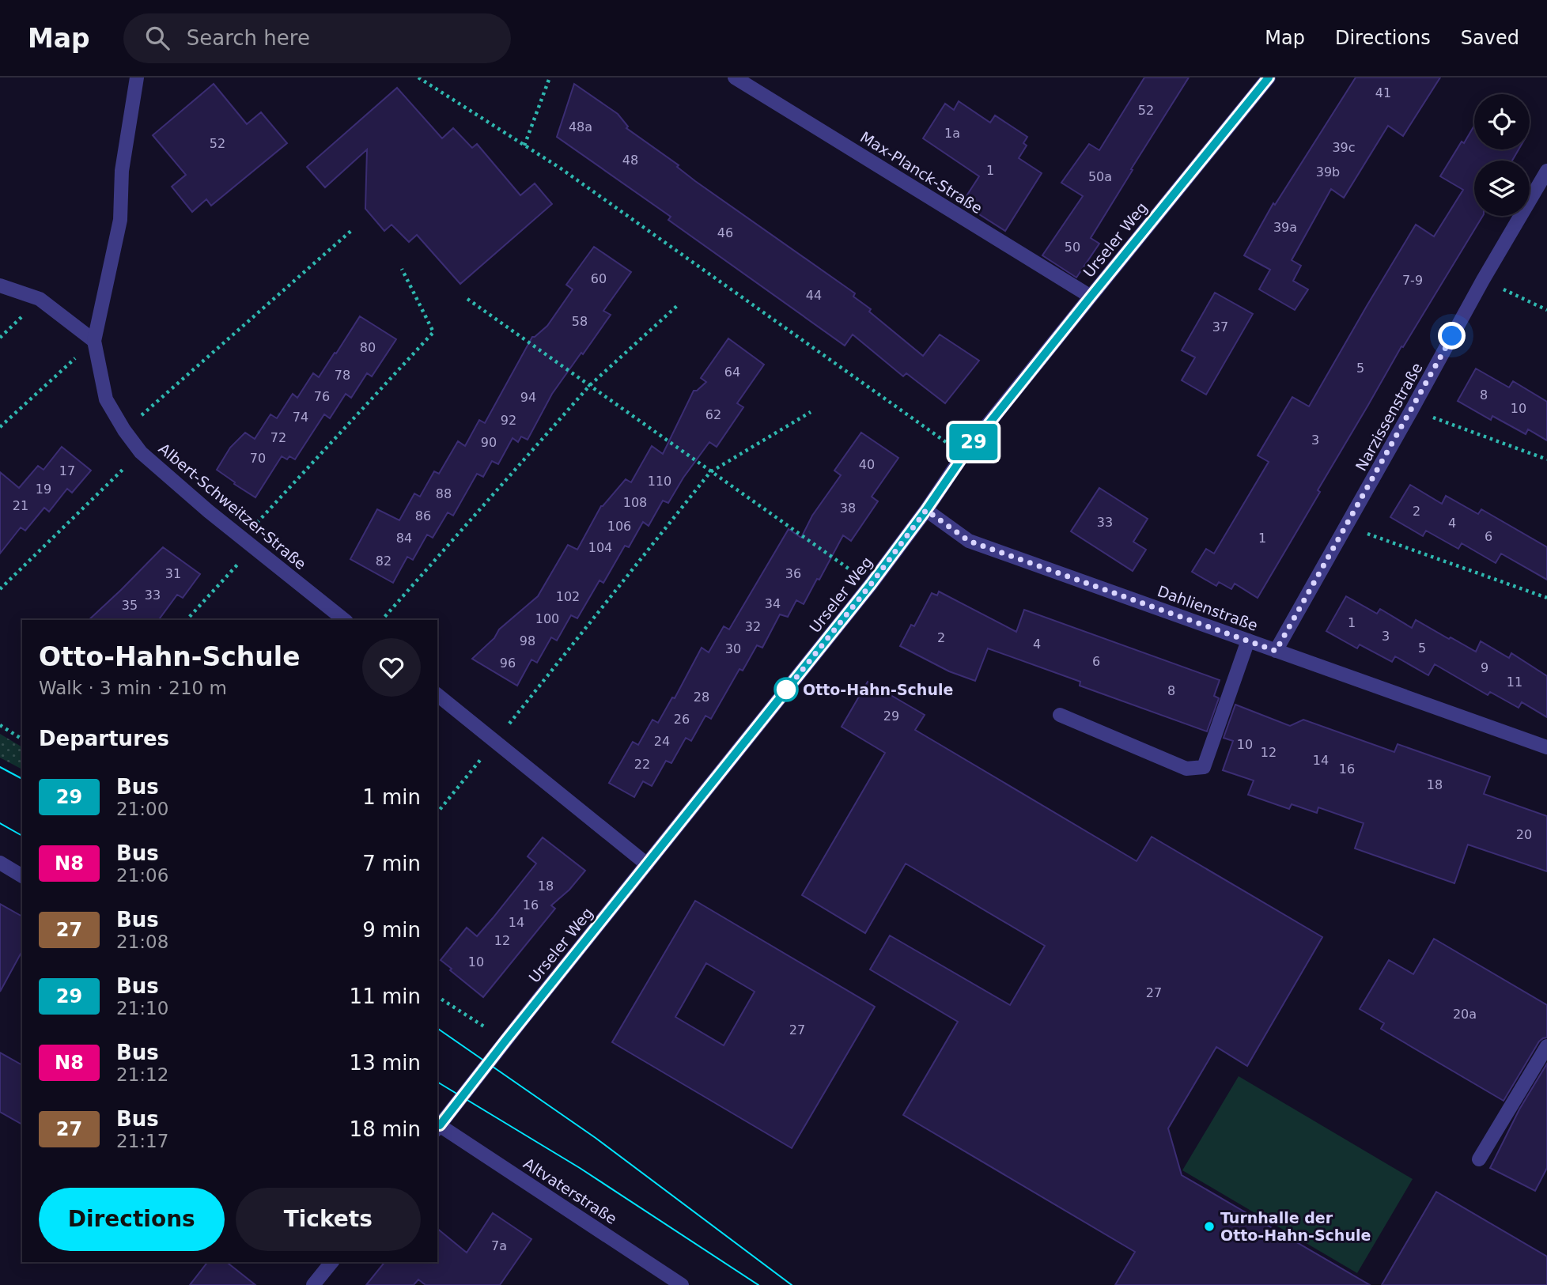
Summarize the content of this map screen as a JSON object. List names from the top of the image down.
{
  "streets": {
    "street": [
      "Max-Planck-Straße",
      "Urseler Weg",
      "Narzissenstraße",
      "Albert-Schweitzer-Straße",
      "Dahlienstraße",
      "Altvaterstraße"
    ]
  },
  "crossings": [
    ["Max-Planck-Straße", "Urseler Weg"],
    ["Urseler Weg", "Dahlienstraße"],
    ["Urseler Weg", "Altvaterstraße"],
    ["Narzissenstraße", "Dahlienstraße"]
  ],
  "places": ["Otto-Hahn-Schule", "Turnhalle der Otto-Hahn-Schule"],
  "lines": ["bus line 29"],
  "house_numbers": [
    "41",
    "52",
    "48a",
    "1a",
    "52",
    "39c",
    "48",
    "1",
    "39b",
    "50a",
    "39a",
    "46",
    "50",
    "60",
    "7-9",
    "44",
    "58",
    "37",
    "80",
    "5",
    "64",
    "78",
    "8",
    "76",
    "94",
    "10",
    "62",
    "74",
    "92",
    "72",
    "3",
    "90",
    "70",
    "40",
    "17",
    "110",
    "19",
    "88",
    "108",
    "21",
    "38",
    "2",
    "86",
    "33",
    "4",
    "106",
    "6",
    "84",
    "1",
    "104",
    "82",
    "31",
    "36",
    "33",
    "102",
    "34",
    "35",
    "100",
    "1",
    "32",
    "3",
    "2",
    "98",
    "4",
    "5",
    "30",
    "6",
    "96",
    "9",
    "11",
    "8",
    "28",
    "29",
    "26",
    "24",
    "10",
    "12",
    "14",
    "22",
    "16",
    "18",
    "20",
    "18",
    "16",
    "14",
    "12",
    "10",
    "27",
    "20a",
    "27",
    "7a"
  ],
  "page": {
    "header": "Map",
    "search": "Search here",
    "nav": ["Map", "Directions", "Saved"],
    "on_map": "29",
    "heading": [
      ["Otto-Hahn-Schule", "Walk · 3 min · 210 m"],
      "Departures"
    ],
    "list": [
      {
        "mark": "29",
        "name": "Bus",
        "note": "21:00",
        "value": "1 min"
      },
      {
        "mark": "N8",
        "name": "Bus",
        "note": "21:06",
        "value": "7 min"
      },
      {
        "mark": "27",
        "name": "Bus",
        "note": "21:08",
        "value": "9 min"
      },
      {
        "mark": "29",
        "name": "Bus",
        "note": "21:10",
        "value": "11 min"
      },
      {
        "mark": "N8",
        "name": "Bus",
        "note": "21:12",
        "value": "13 min"
      },
      {
        "mark": "27",
        "name": "Bus",
        "note": "21:17",
        "value": "18 min"
      }
    ],
    "buttons": ["Directions", "Tickets"]
  }
}
